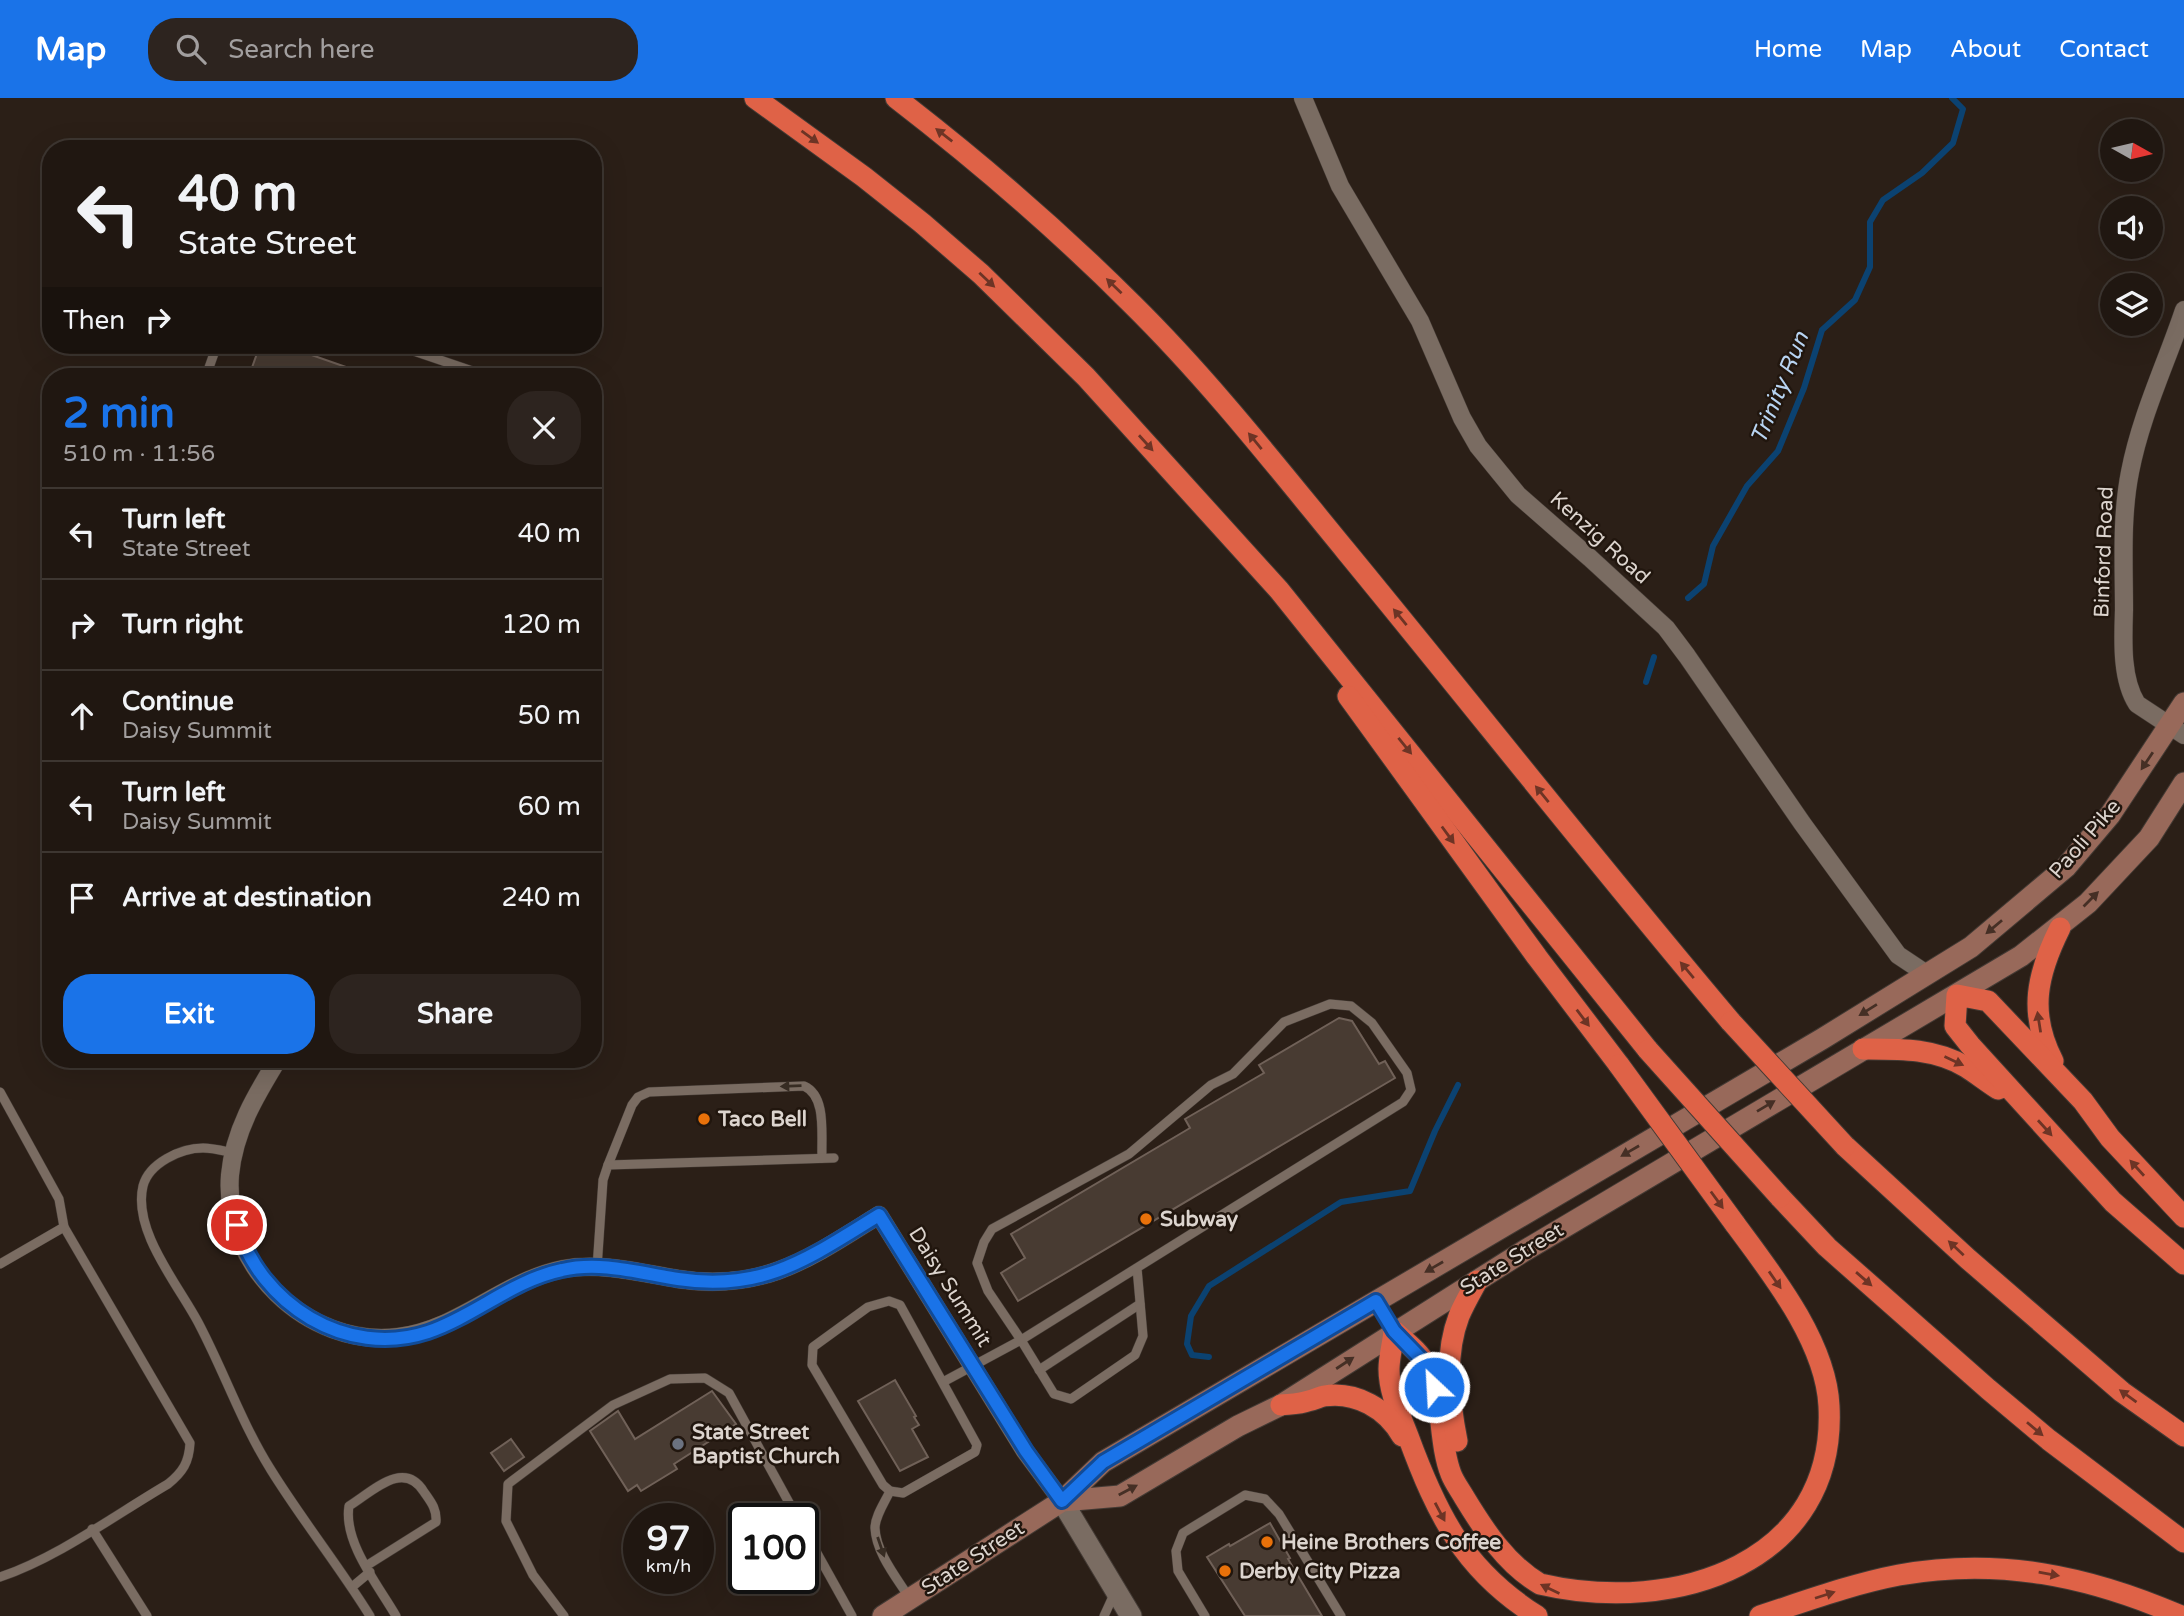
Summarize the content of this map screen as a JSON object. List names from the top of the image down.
{
  "streets": {
    "main road": ["Paoli Pike", "State Street"],
    "street": ["Kenzig Road", "Binford Road", "Daisy Summit"]
  },
  "crossings": [
    ["Kenzig Road", "Paoli Pike"],
    ["Kenzig Road", "State Street"],
    ["Binford Road", "Paoli Pike"],
    ["Paoli Pike", "State Street"]
  ],
  "water": ["Trinity Run"],
  "places": [
    "Taco Bell",
    "Subway",
    "State Street Baptist Church",
    "Heine Brothers Coffee",
    "Derby City Pizza"
  ],
  "north": "right",
  "page": {
    "header": "Map",
    "search": "Search here",
    "nav": [
      "Home",
      "Map",
      "About",
      "Contact"
    ],
    "turn": ["40 m", "State Street"],
    "then": "Then",
    "heading": ["2 min", "510 m · 11:56"],
    "list": [
      {
        "name": "Turn left",
        "note": "State Street",
        "value": "40 m"
      },
      {
        "name": "Turn right",
        "value": "120 m"
      },
      {
        "name": "Continue",
        "note": "Daisy Summit",
        "value": "50 m"
      },
      {
        "name": "Turn left",
        "note": "Daisy Summit",
        "value": "60 m"
      },
      {
        "name": "Arrive at destination",
        "value": "240 m"
      }
    ],
    "buttons": ["Exit", "Share"],
    "speed": "97 km/h",
    "limit": "100"
  }
}
